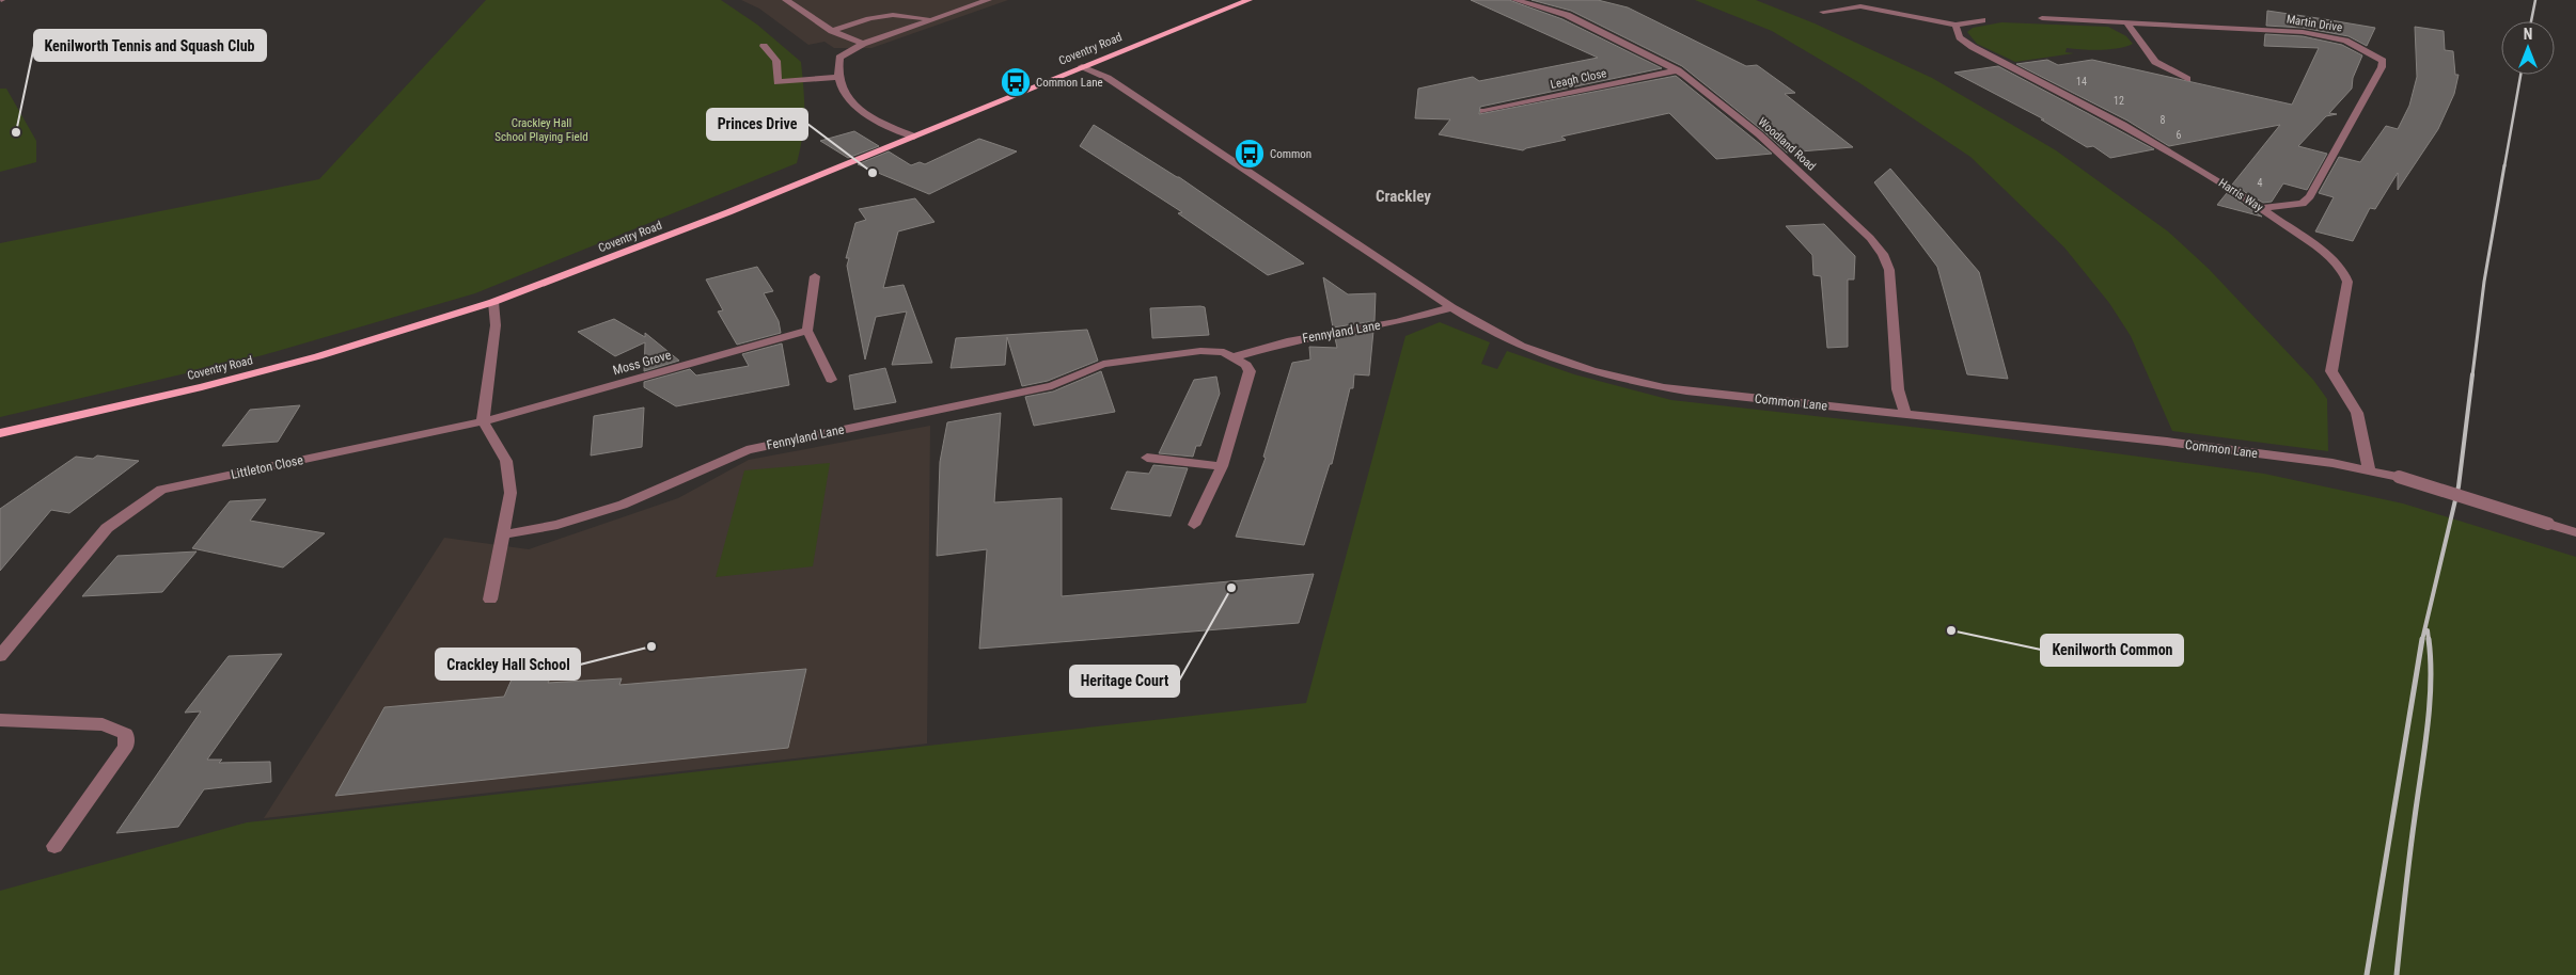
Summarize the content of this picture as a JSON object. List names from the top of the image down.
{
  "streets": {
    "main road": ["Coventry Road"],
    "street": [
      "Martin Drive",
      "Leagh Close",
      "Woodland Road",
      "Harris Way",
      "Fennyland Lane",
      "Moss Grove",
      "Common Lane",
      "Littleton Close"
    ]
  },
  "crossings": [
    ["Martin Drive", "Harris Way"],
    ["Coventry Road", "Common Lane"],
    ["Leagh Close", "Woodland Road"],
    ["Woodland Road", "Common Lane"],
    ["Harris Way", "Common Lane"],
    ["Fennyland Lane", "Common Lane"],
    ["Moss Grove", "Littleton Close"]
  ],
  "districts": ["Crackley"],
  "parks": ["Crackley Hall School Playing Field"],
  "places": {
    "bus stop": ["Common Lane", "Common"],
    "other": [
      "Kenilworth Tennis and Squash Club",
      "Princes Drive",
      "Heritage Court",
      "Kenilworth Common",
      "Crackley Hall School"
    ]
  },
  "house_numbers": [
    "14",
    "12",
    "8",
    "6",
    "4"
  ],
  "north": "top"
}
